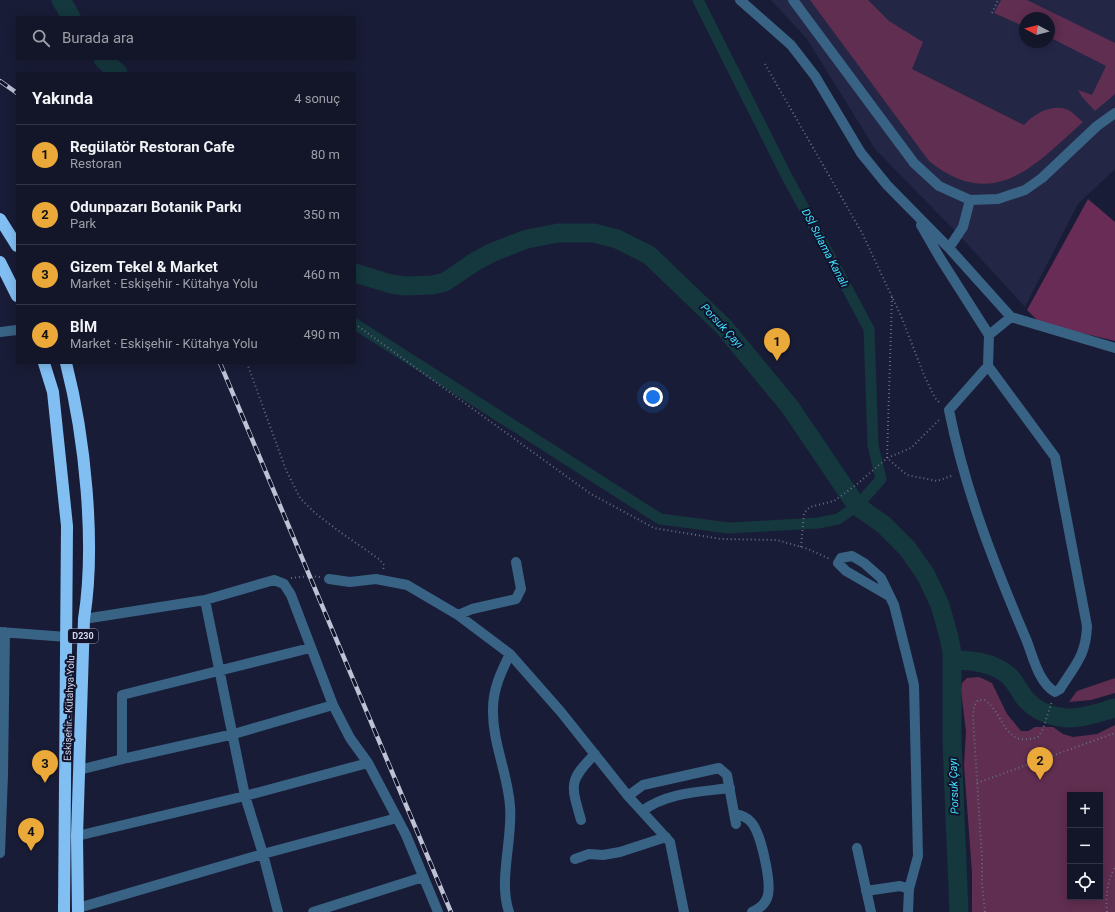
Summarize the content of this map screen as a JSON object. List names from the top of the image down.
{
  "streets": {
    "highway": ["D230", "Eskişehir - Kütahya Yolu"]
  },
  "water": ["DSİ Sulama Kanalı", "Porsuk Çayı"],
  "north": "left",
  "page": {
    "search": "Burada ara",
    "heading": ["Yakında", "4 sonuç"],
    "list": [
      {
        "mark": "1",
        "name": "Regülatör Restoran Cafe",
        "note": "Restoran",
        "value": "80 m"
      },
      {
        "mark": "2",
        "name": "Odunpazarı Botanik Parkı",
        "note": "Park",
        "value": "350 m"
      },
      {
        "mark": "3",
        "name": "Gizem Tekel & Market",
        "note": "Market · Eskişehir - Kütahya Yolu",
        "value": "460 m"
      },
      {
        "mark": "4",
        "name": "BİM",
        "note": "Market · Eskişehir - Kütahya Yolu",
        "value": "490 m"
      }
    ],
    "pins": [
      "1",
      "2",
      "3",
      "4"
    ],
    "map_buttons": ["+", "−"]
  }
}
